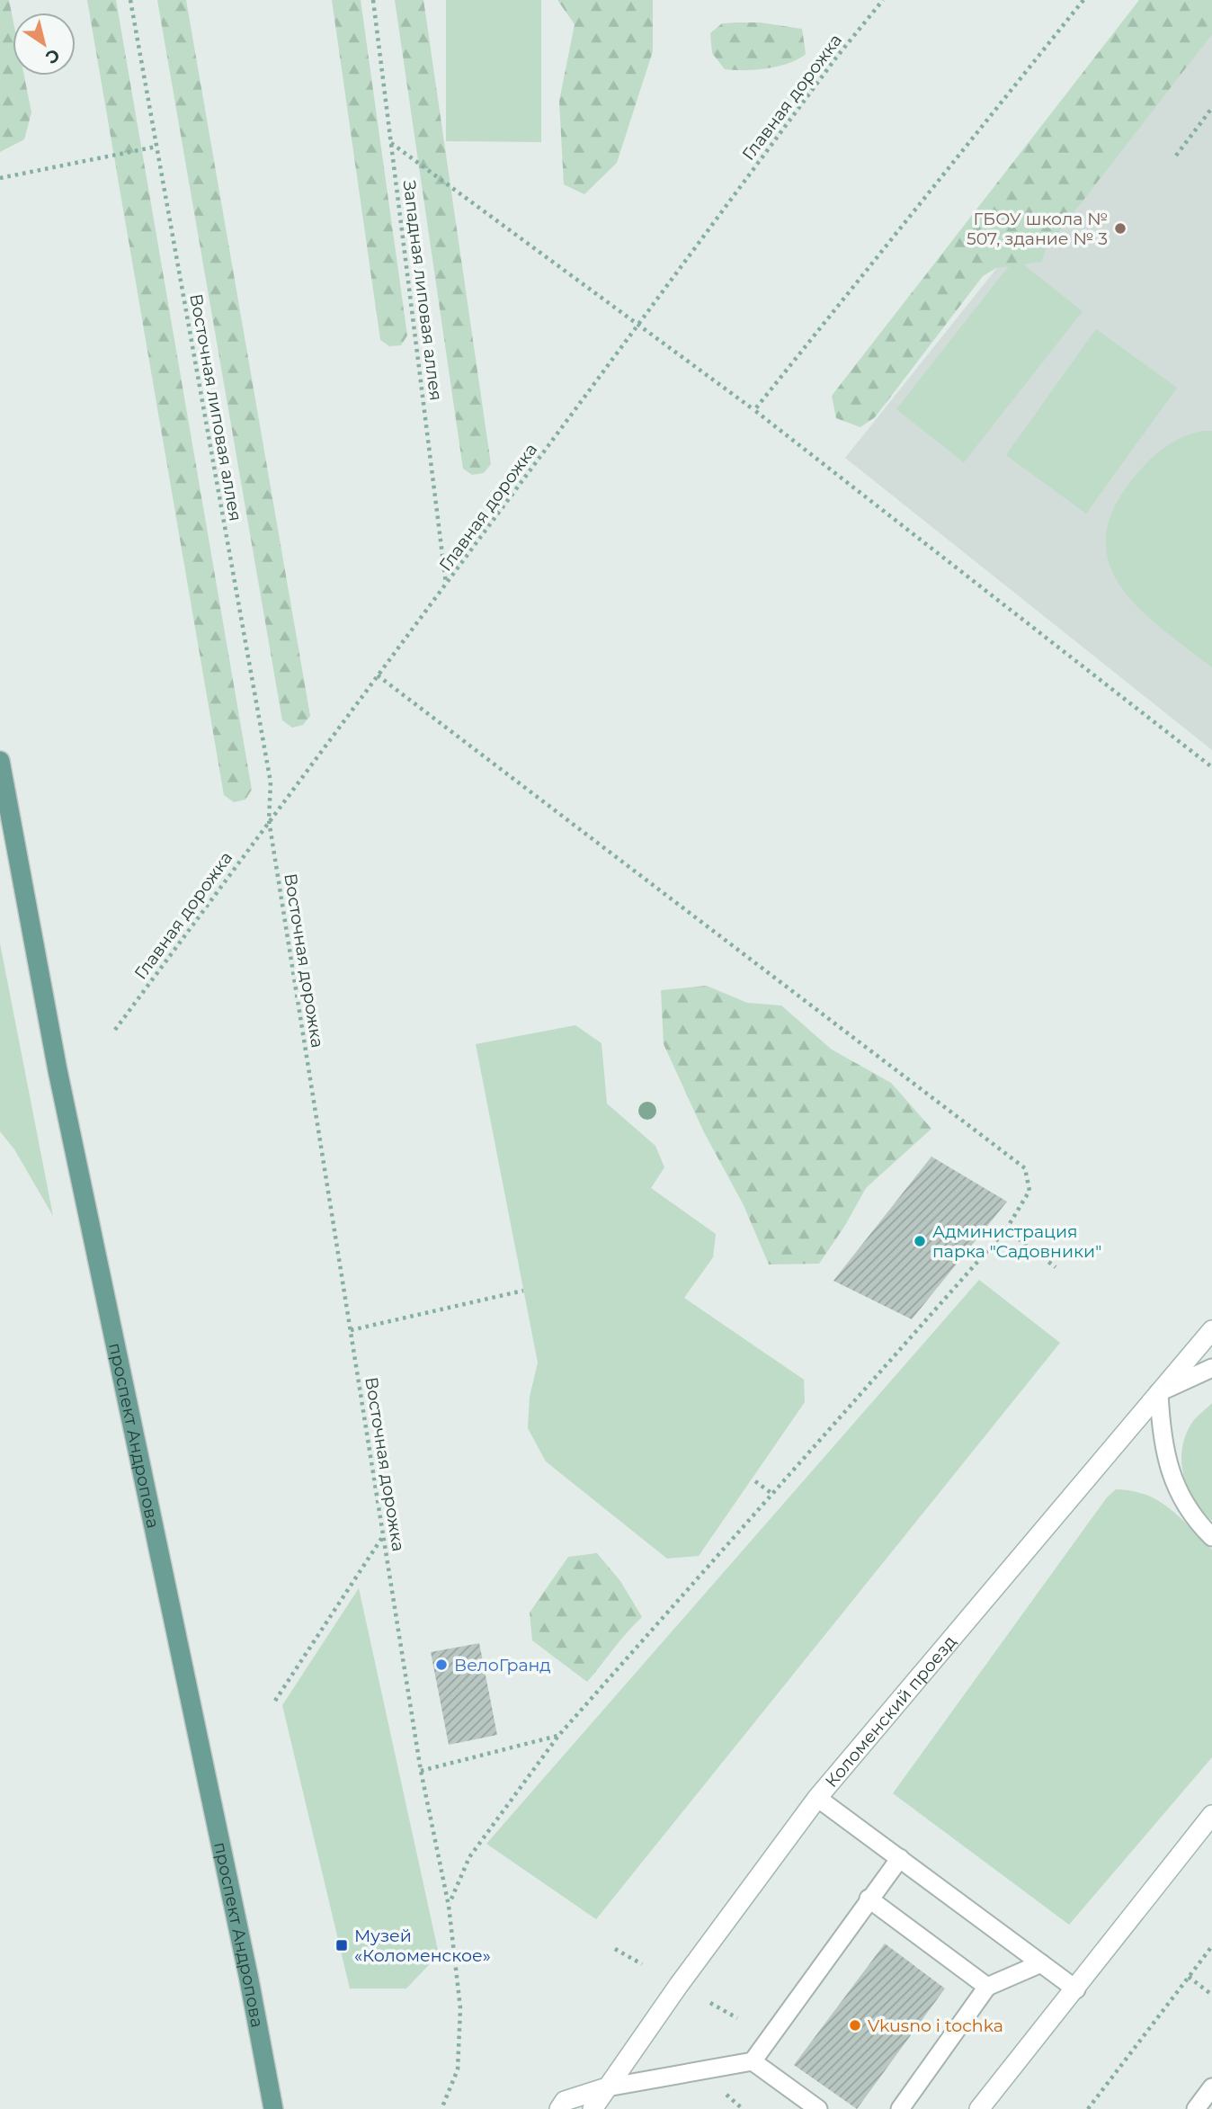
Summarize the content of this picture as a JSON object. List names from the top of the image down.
{
  "streets": {
    "main road": ["проспект Андропова", "Коломенский проезд"],
    "path": [
      "Главная дорожка",
      "Западная липовая аллея",
      "Восточная липовая аллея",
      "Восточная дорожка"
    ]
  },
  "crossings": [
    ["Главная дорожка", "Западная липовая аллея"],
    ["Главная дорожка", "Восточная липовая аллея"],
    ["Главная дорожка", "Восточная дорожка"],
    ["Восточная липовая аллея", "Восточная дорожка"]
  ],
  "places": {
    "other": [
      "ГБОУ школа № 507, здание № 3",
      "Администрация парка \"Садовники\"",
      "ВелоГранд",
      "Vkusno i tochka"
    ],
    "transit": ["Музей «Коломенское»"]
  },
  "north": "bottom right"
}
